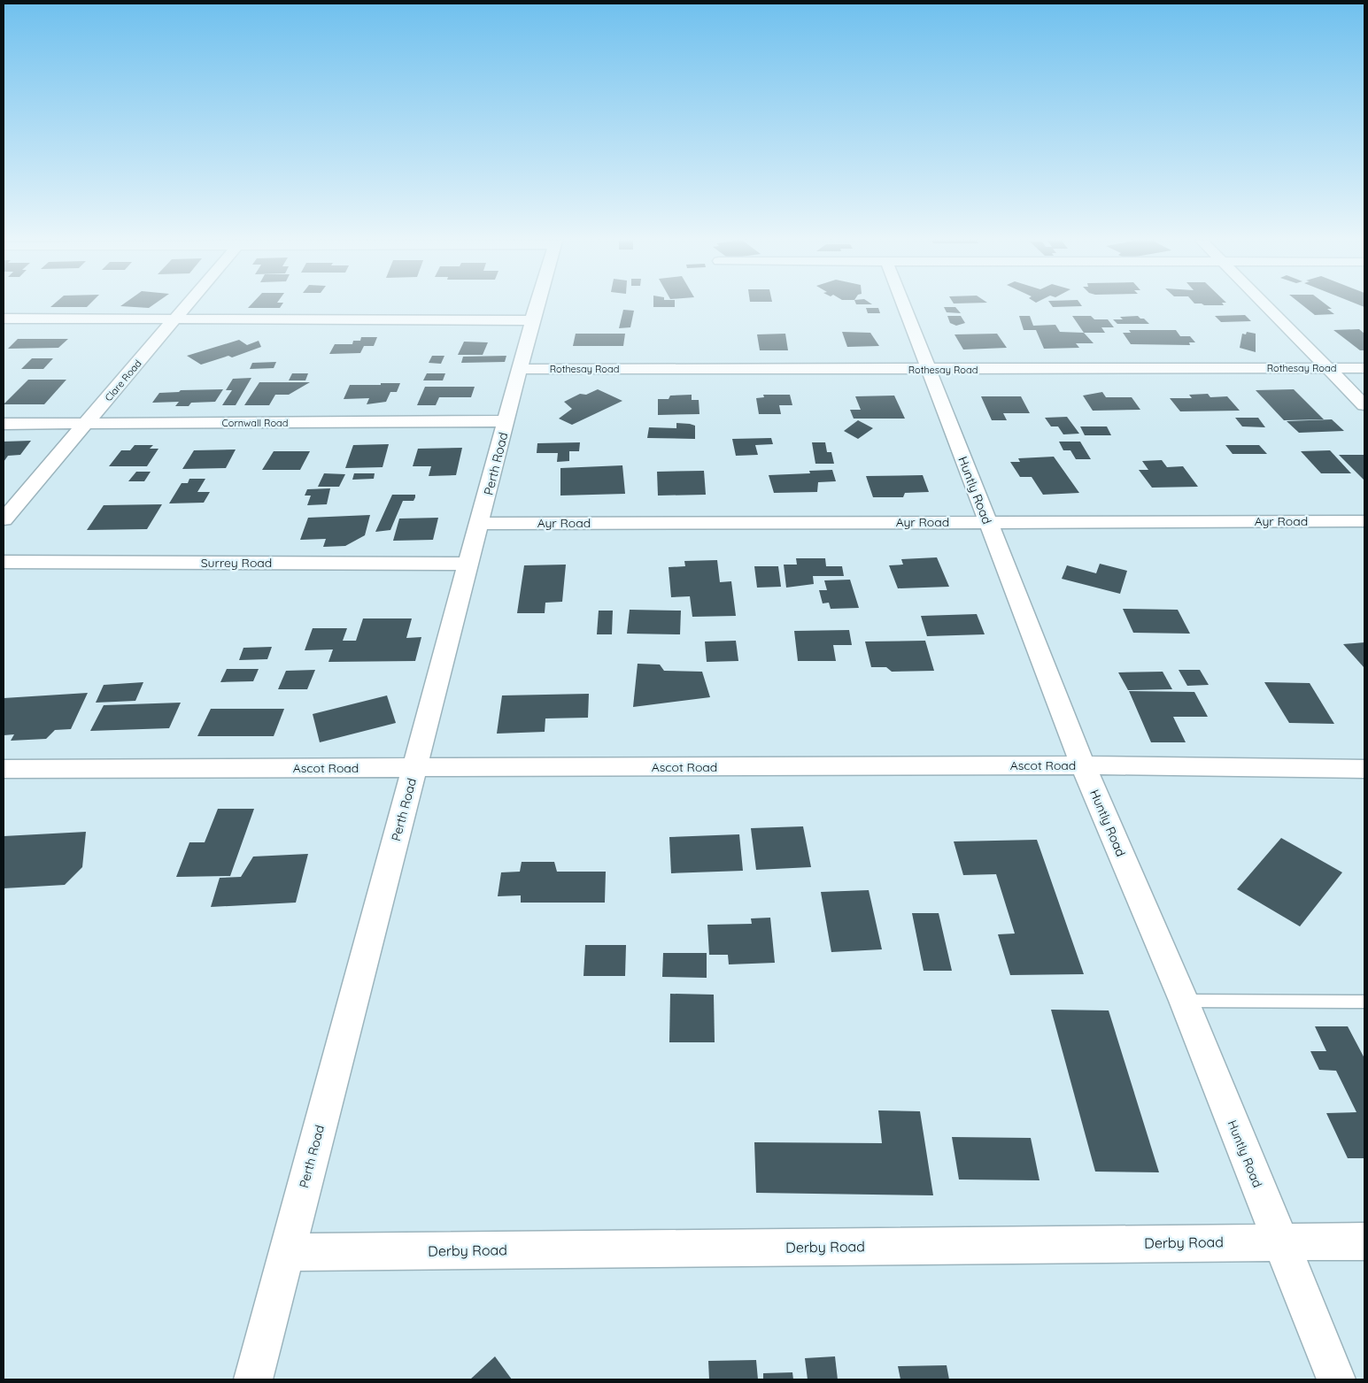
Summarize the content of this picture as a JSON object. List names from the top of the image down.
{
  "streets": {
    "street": [
      "Rothesay Road",
      "Clare Road",
      "Cornwall Road",
      "Perth Road",
      "Huntly Road",
      "Ayr Road",
      "Surrey Road",
      "Ascot Road",
      "Derby Road"
    ]
  },
  "crossings": [
    ["Rothesay Road", "Perth Road"],
    ["Rothesay Road", "Huntly Road"],
    ["Clare Road", "Cornwall Road"],
    ["Cornwall Road", "Perth Road"],
    ["Perth Road", "Ayr Road"],
    ["Perth Road", "Surrey Road"],
    ["Perth Road", "Ascot Road"],
    ["Perth Road", "Derby Road"],
    ["Huntly Road", "Ayr Road"],
    ["Huntly Road", "Ascot Road"],
    ["Huntly Road", "Derby Road"]
  ]
}
